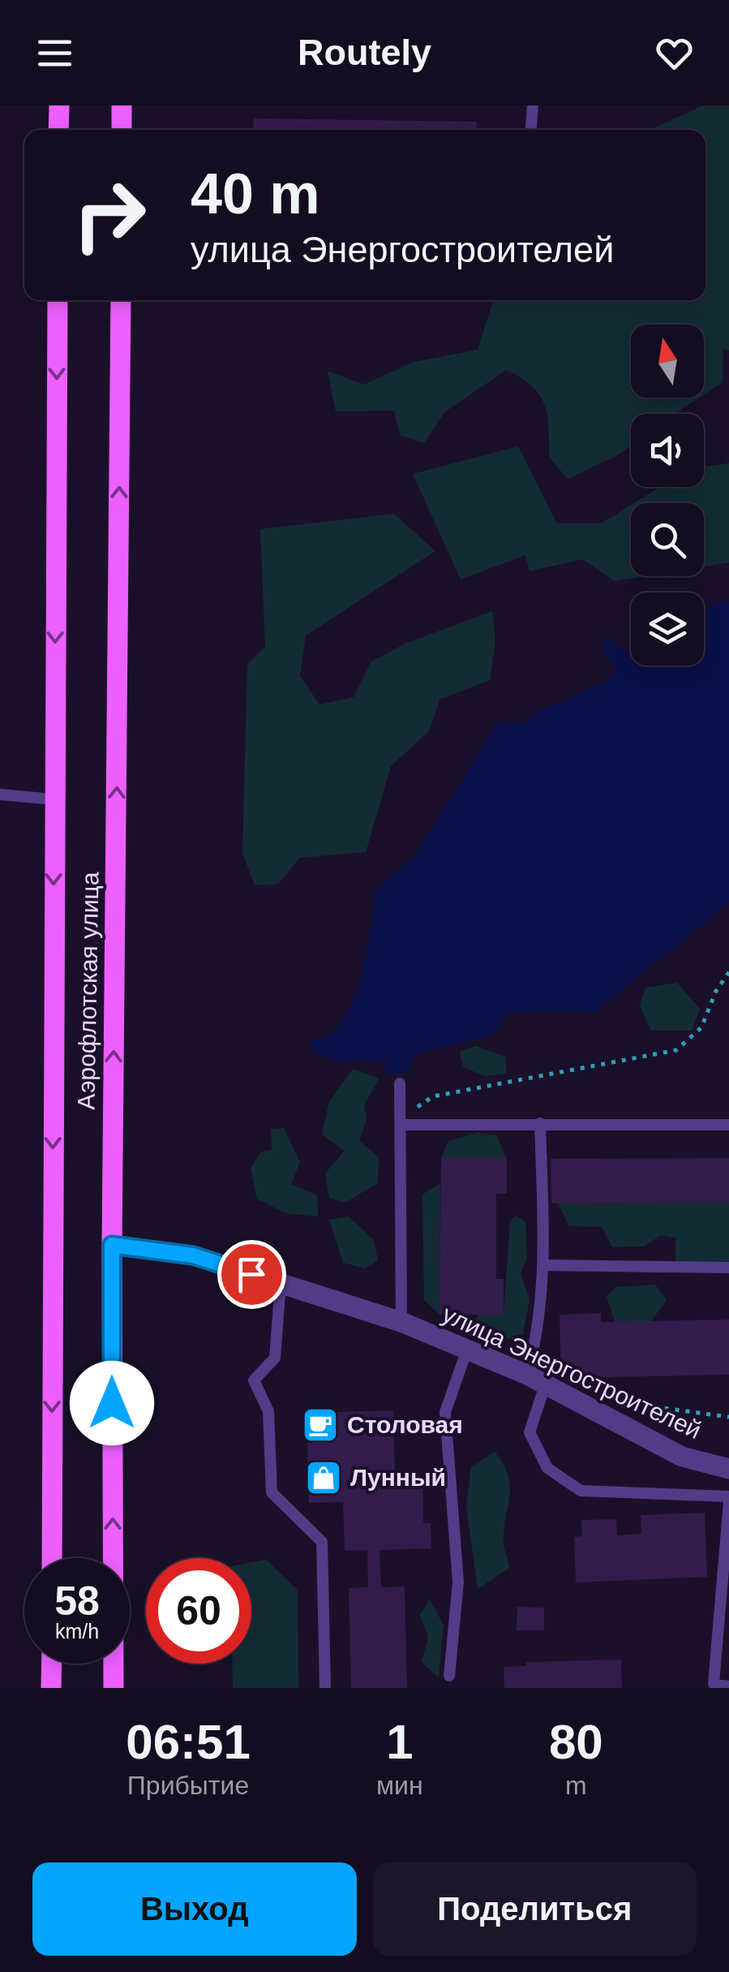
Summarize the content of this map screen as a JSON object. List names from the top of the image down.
{
  "streets": {
    "main road": ["Аэрофлотская улица"],
    "street": ["улица Энергостроителей"]
  },
  "crossings": [
    ["Аэрофлотская улица", "улица Энергостроителей"]
  ],
  "places": {
    "cafe": ["Столовая"],
    "shop": ["Лунный"]
  },
  "north": "top",
  "page": {
    "header": "Routely",
    "turn": ["40 m", "улица Энергостроителей"],
    "speed": "58 km/h",
    "limit": "60",
    "eta": [
      "06:51",
      "Прибытие",
      "1",
      "мин",
      "80",
      "m"
    ],
    "buttons": ["Выход", "Поделиться"]
  }
}
